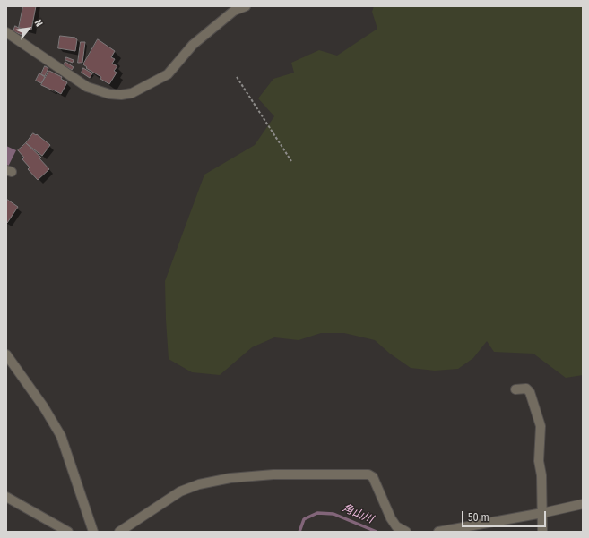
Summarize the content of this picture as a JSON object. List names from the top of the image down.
{
  "water": ["角山川"],
  "scale_bar": "50 m",
  "north": "top right"
}
